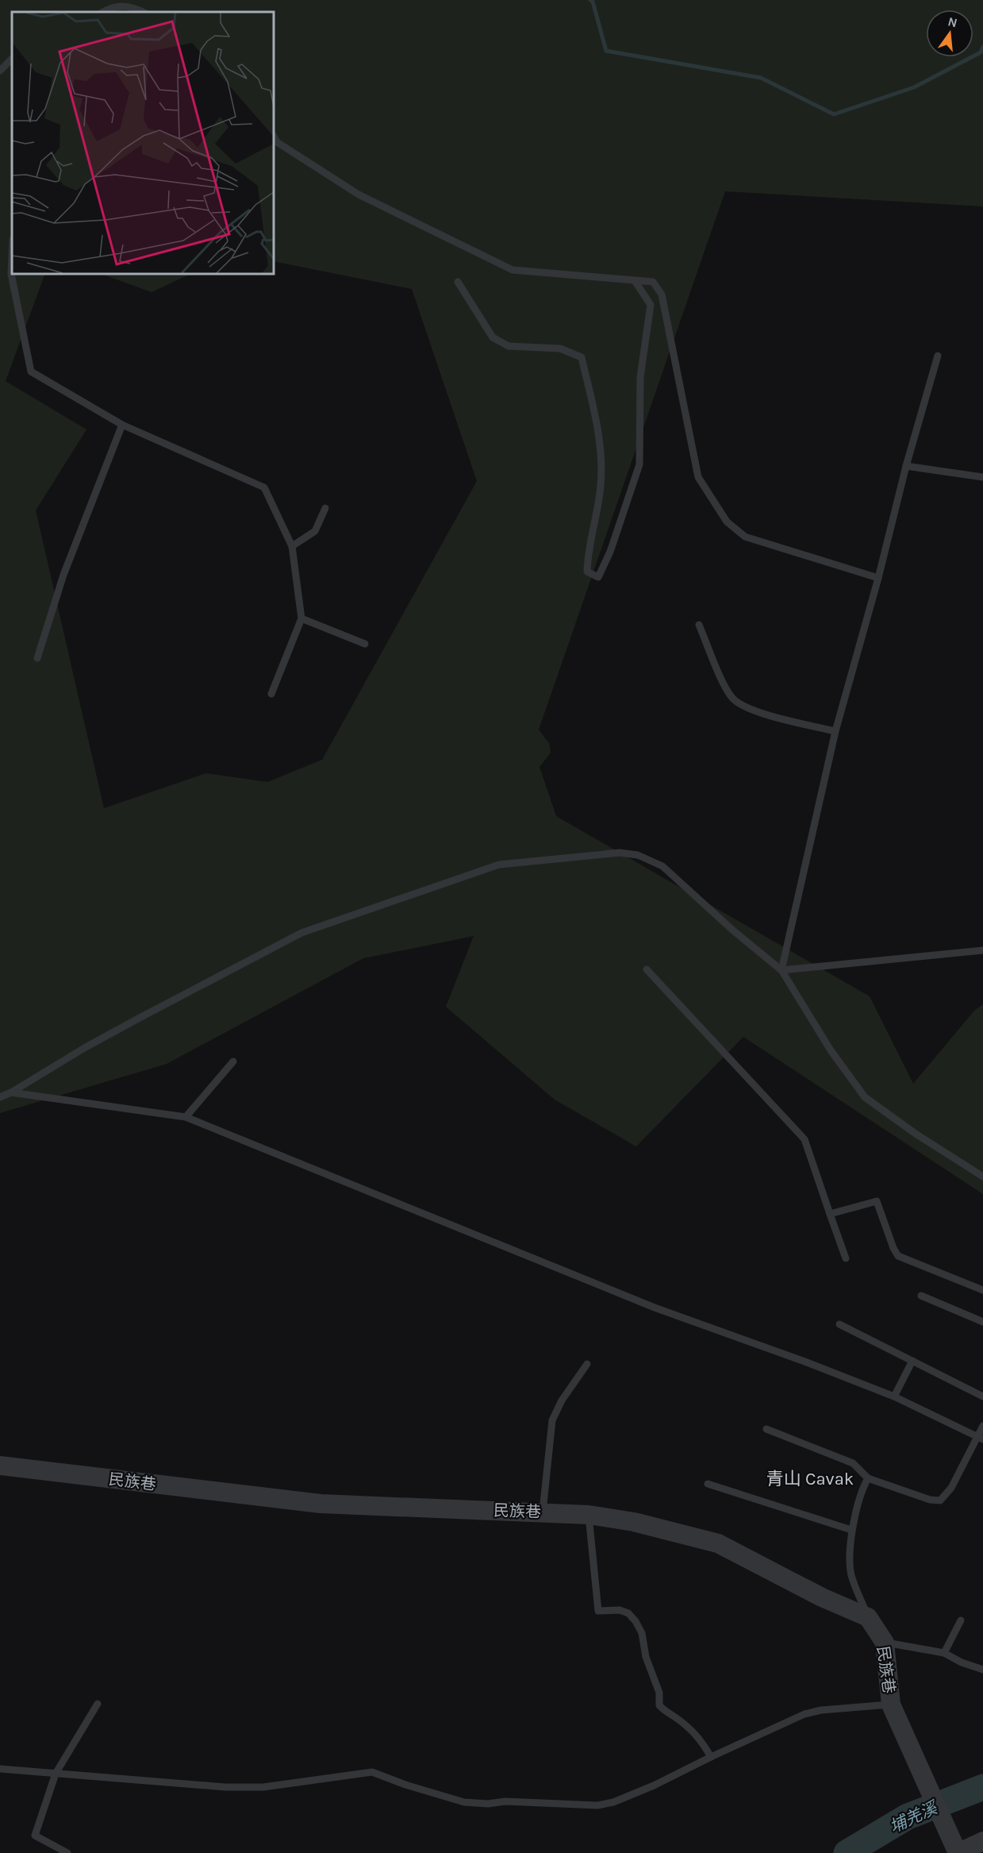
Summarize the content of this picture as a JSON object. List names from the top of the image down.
{
  "streets": {
    "street": ["民族巷"]
  },
  "districts": ["青山 Cavak"],
  "water": ["埔羌溪"],
  "north": "top"
}
